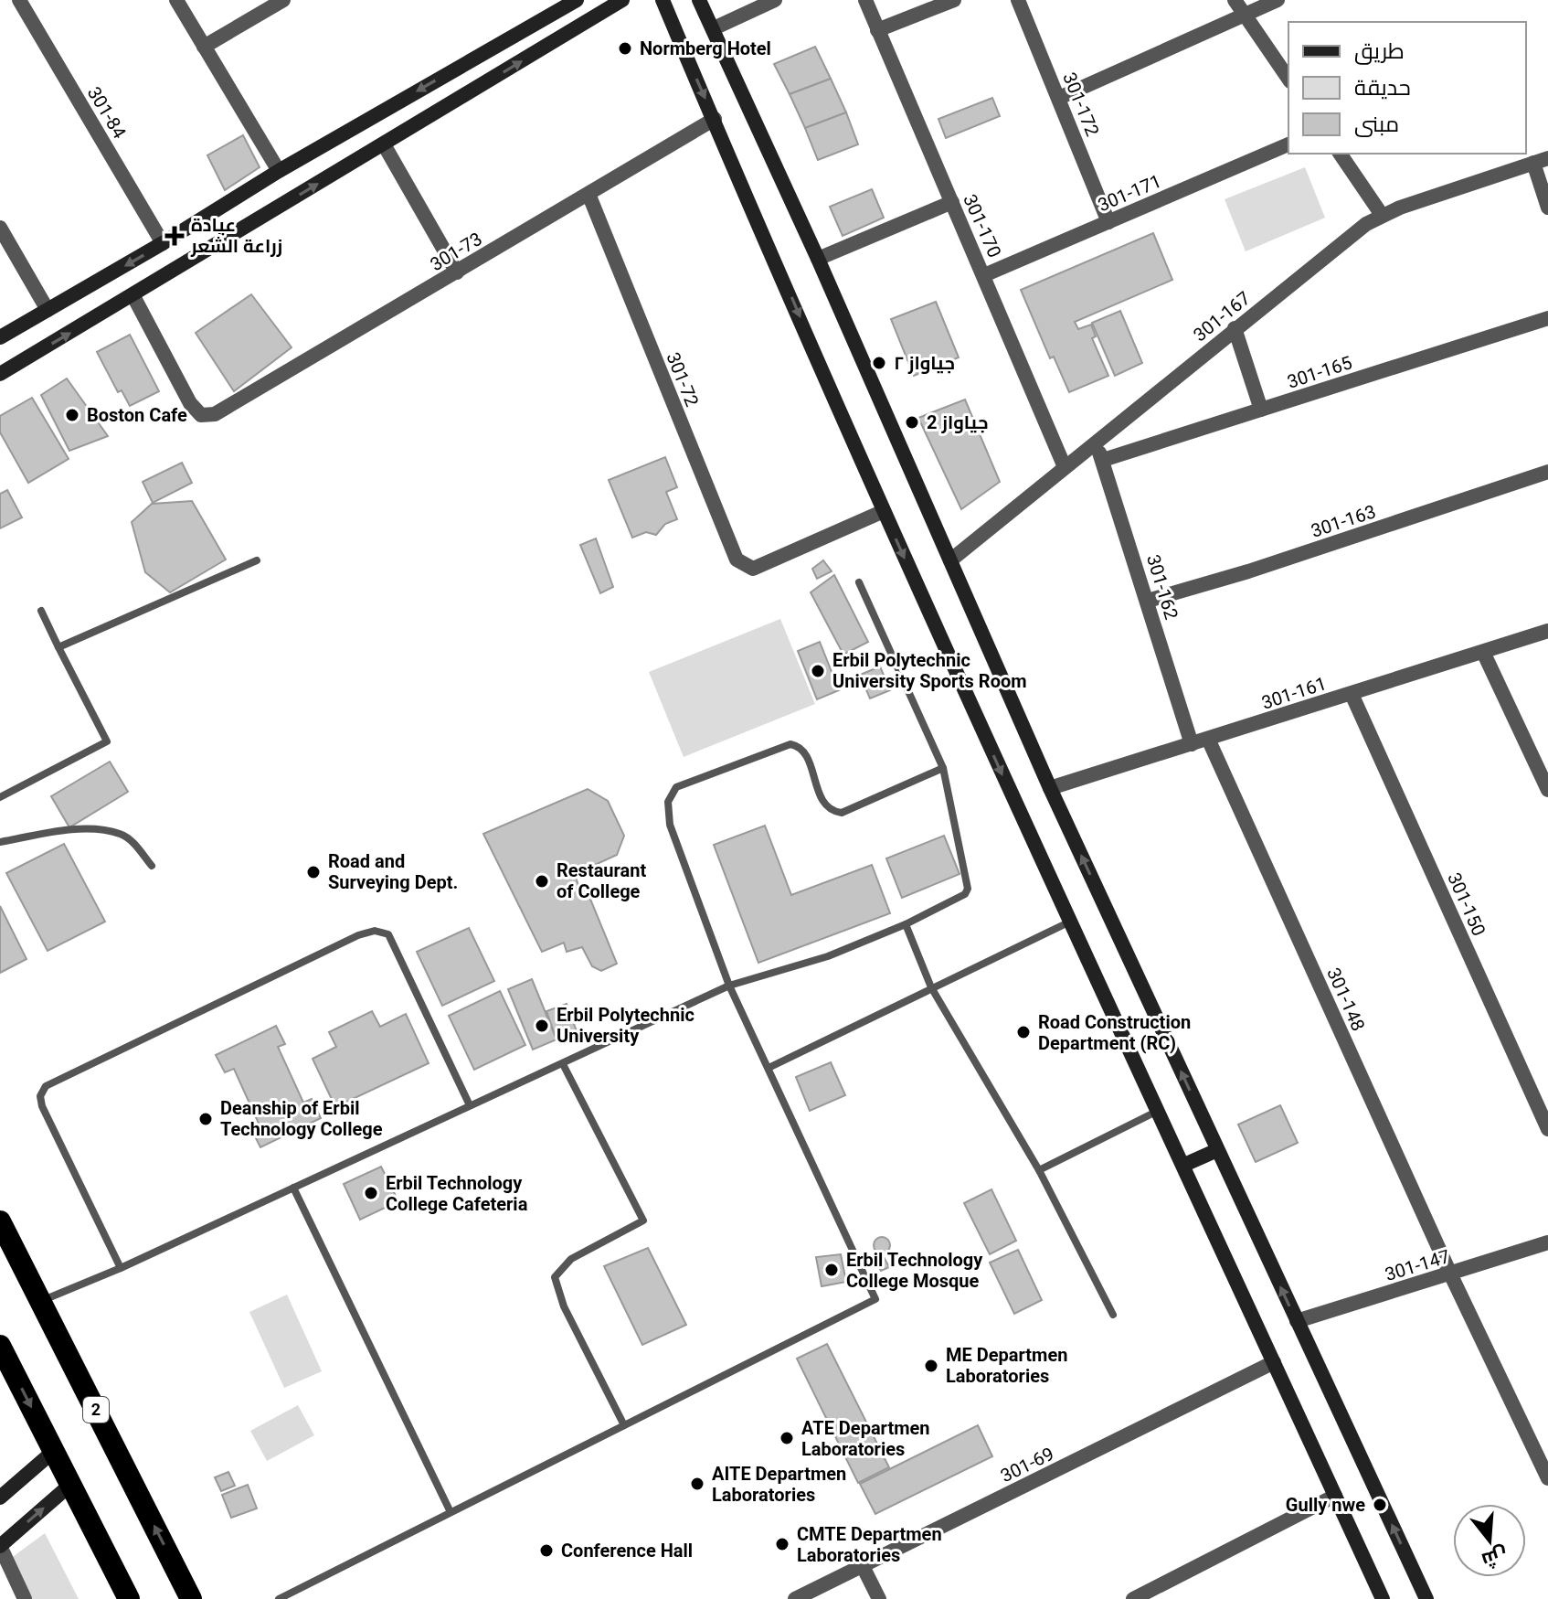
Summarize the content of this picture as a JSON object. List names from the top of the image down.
{
  "streets": {
    "highway": ["2"],
    "street": [
      "301-172",
      "301-84",
      "301-171",
      "301-170",
      "301-73",
      "301-167",
      "301-165",
      "301-72",
      "301-163",
      "301-162",
      "301-161",
      "301-150",
      "301-148",
      "301-147",
      "301-69"
    ]
  },
  "crossings": [
    ["301-172", "301-171"],
    ["301-171", "301-170"],
    ["301-170", "301-167"],
    ["301-73", "301-72"],
    ["301-167", "301-162"],
    ["301-165", "301-162"],
    ["301-163", "301-162"],
    ["301-162", "301-161"],
    ["301-161", "301-150"],
    ["301-161", "301-148"],
    ["301-148", "301-147"]
  ],
  "places": {
    "other": [
      "Normberg Hotel",
      "جیاواز ٢",
      "Boston Cafe",
      "جیاواز 2",
      "Erbil Polytechnic University Sports Room",
      "Road and Surveying Dept.",
      "Restaurant of College",
      "Erbil Polytechnic University",
      "Road Construction Department (RC)",
      "Deanship of Erbil Technology College",
      "Erbil Technology College Cafeteria",
      "Erbil Technology College Mosque",
      "ME Departmen Laboratories",
      "ATE Departmen Laboratories",
      "AITE Departmen Laboratories",
      "Gully nwe",
      "CMTE Departmen Laboratories",
      "Conference Hall"
    ],
    "health": ["عيادة زراعة الشعر"]
  },
  "legend": ["طريق", "حديقة", "مبنى"],
  "north": "bottom"
}
